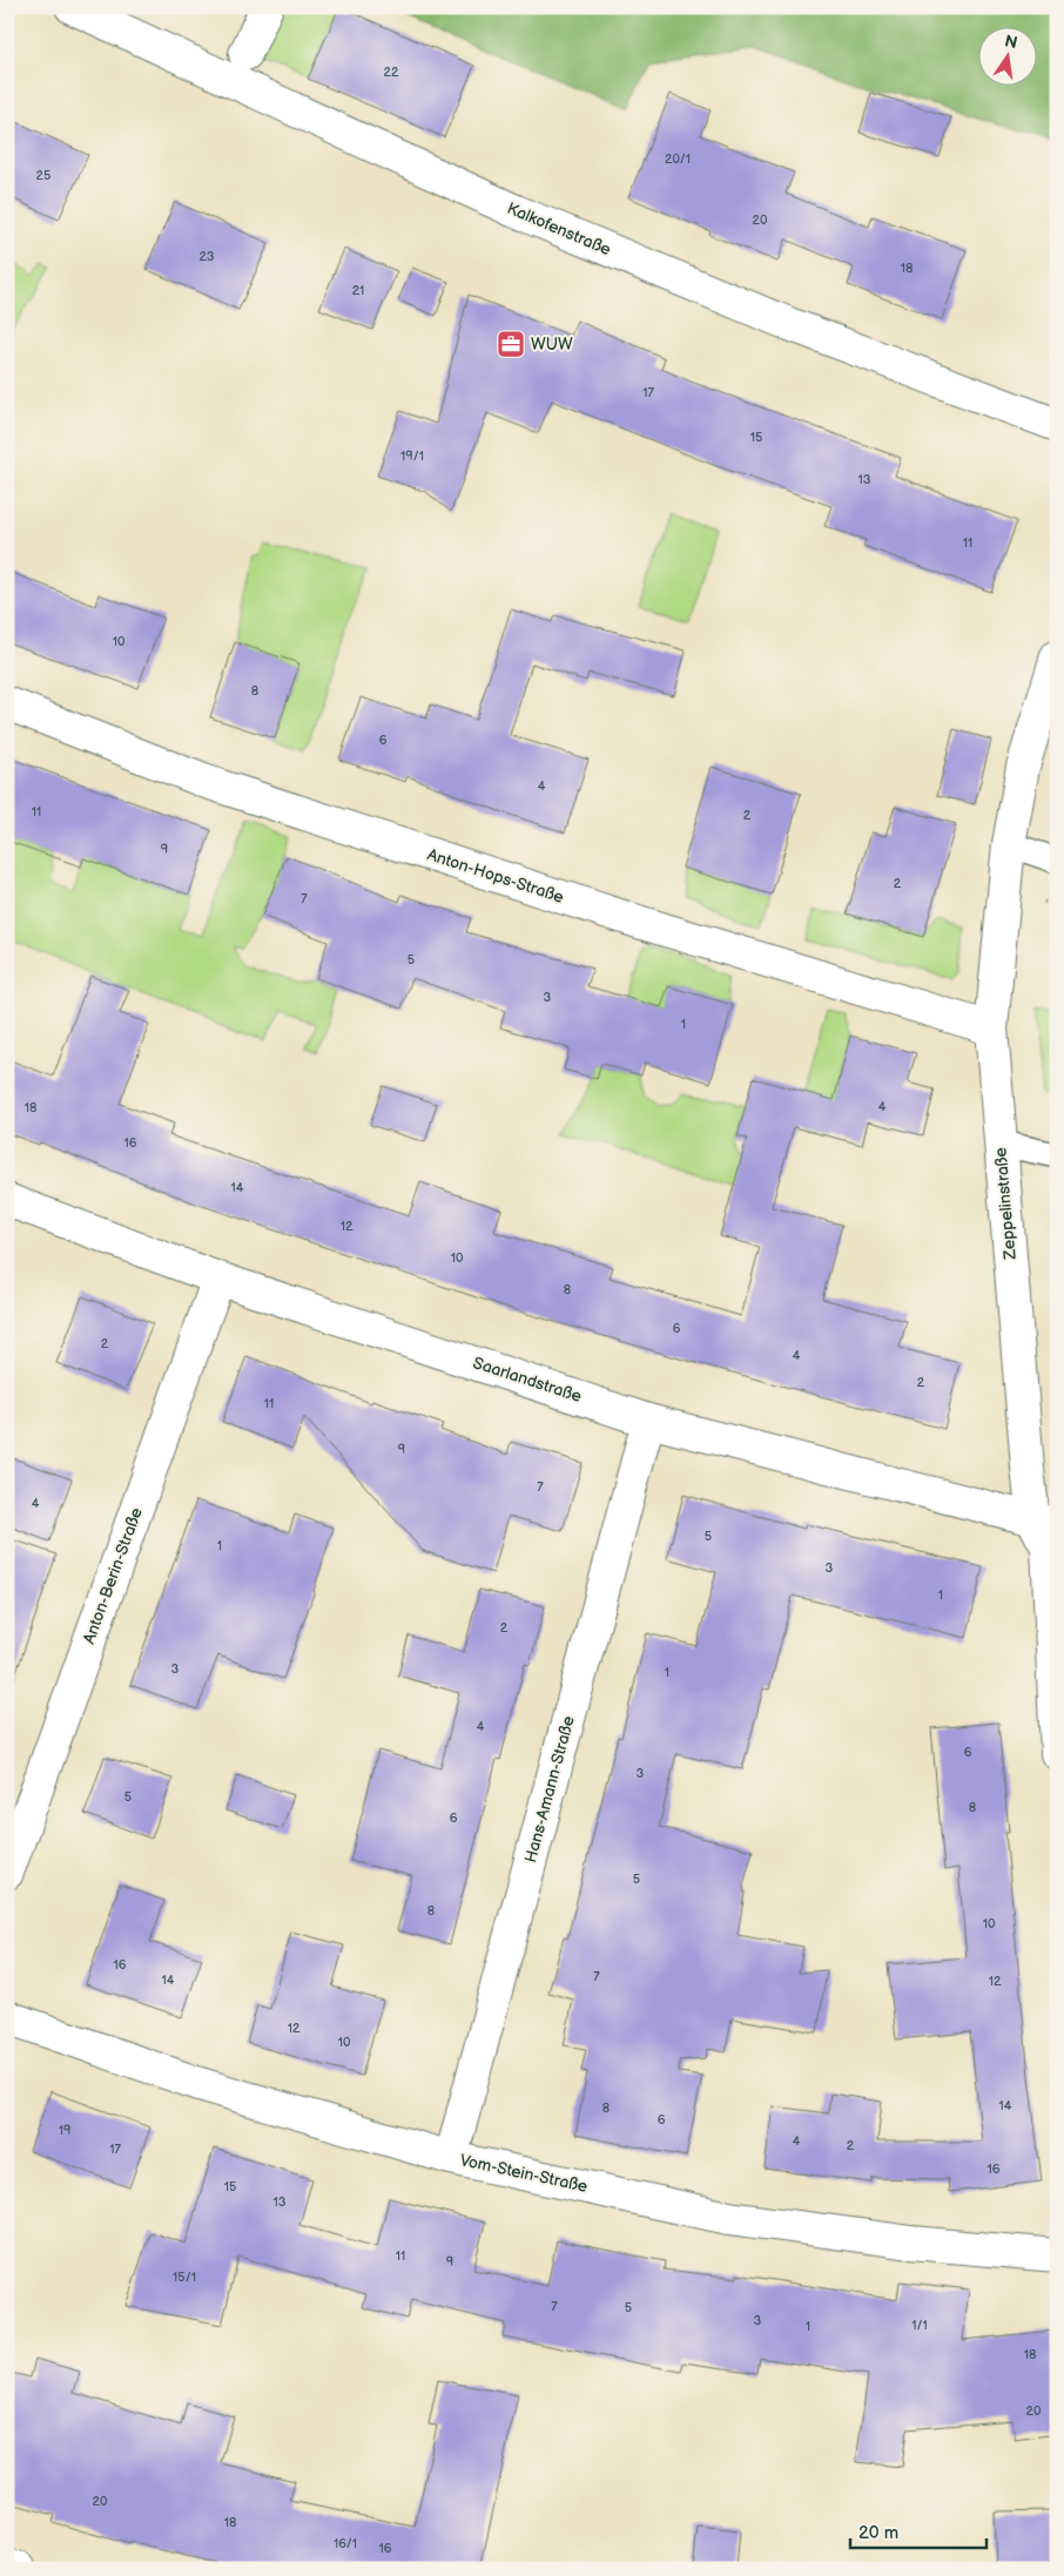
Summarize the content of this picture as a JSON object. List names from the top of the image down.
{
  "streets": {
    "street": [
      "Kalkofenstraße",
      "Anton-Hops-Straße",
      "Zeppelinstraße",
      "Saarlandstraße",
      "Anton-Berin-Straße",
      "Hans-Amann-Straße",
      "Vom-Stein-Straße"
    ]
  },
  "crossings": [
    ["Anton-Hops-Straße", "Zeppelinstraße"],
    ["Zeppelinstraße", "Saarlandstraße"],
    ["Saarlandstraße", "Anton-Berin-Straße"],
    ["Saarlandstraße", "Hans-Amann-Straße"],
    ["Hans-Amann-Straße", "Vom-Stein-Straße"]
  ],
  "places": {
    "office": ["WUW"]
  },
  "house_numbers": [
    "22",
    "20/1",
    "25",
    "20",
    "23",
    "18",
    "21",
    "17",
    "15",
    "19/1",
    "13",
    "11",
    "10",
    "8",
    "6",
    "4",
    "11",
    "2",
    "9",
    "2",
    "7",
    "5",
    "3",
    "1",
    "4",
    "18",
    "16",
    "14",
    "12",
    "10",
    "8",
    "6",
    "2",
    "4",
    "2",
    "11",
    "9",
    "7",
    "4",
    "5",
    "1",
    "3",
    "1",
    "2",
    "3",
    "1",
    "4",
    "6",
    "3",
    "5",
    "8",
    "6",
    "5",
    "8",
    "10",
    "16",
    "7",
    "14",
    "12",
    "12",
    "10",
    "14",
    "8",
    "6",
    "19",
    "4",
    "2",
    "17",
    "16",
    "15",
    "13",
    "11",
    "9",
    "15/1",
    "7",
    "5",
    "3",
    "1/1",
    "1",
    "18",
    "20",
    "20",
    "18",
    "16/1",
    "16"
  ],
  "scale_bar": "20 m",
  "north": "top"
}
